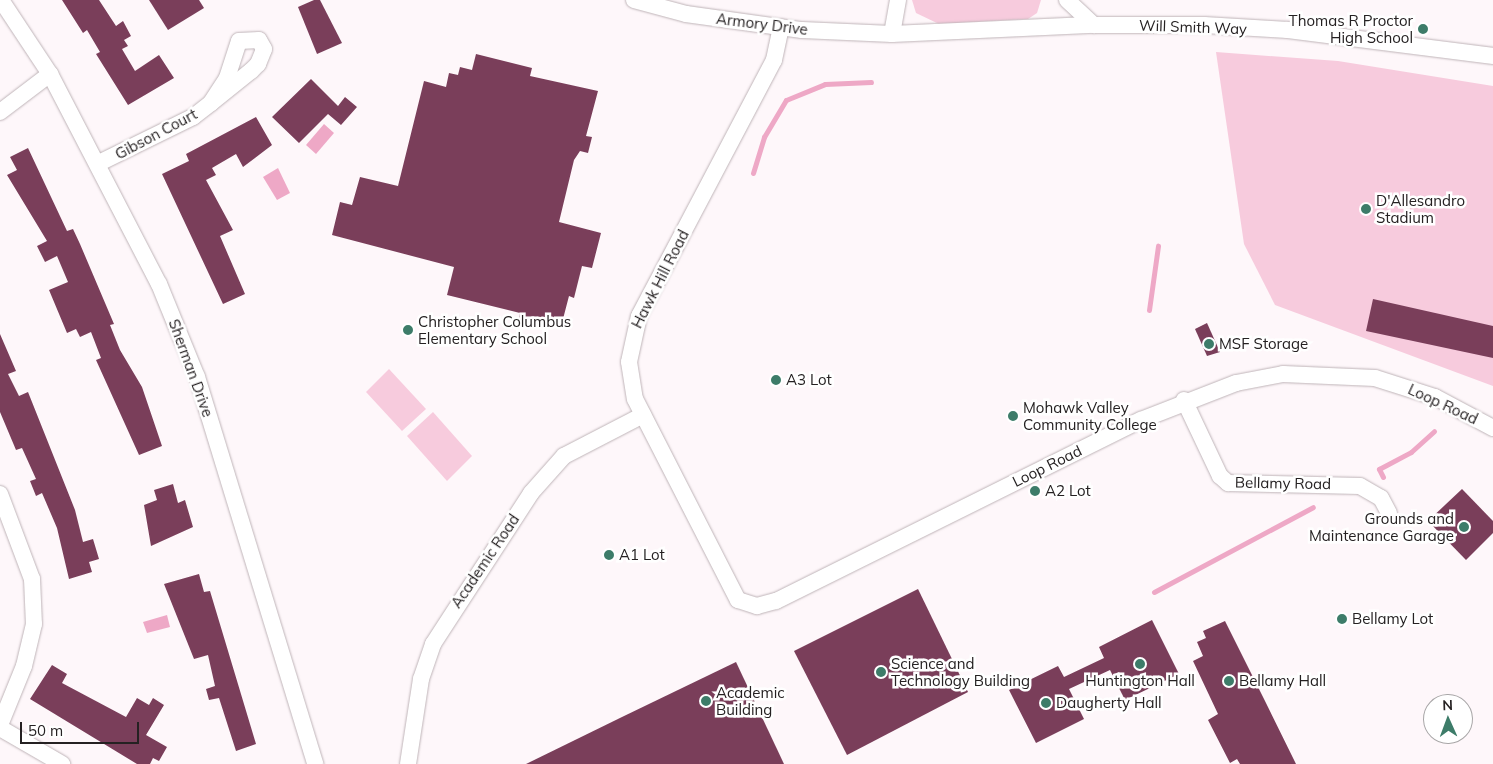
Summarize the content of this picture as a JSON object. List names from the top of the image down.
{
  "streets": {
    "street": [
      "Armory Drive",
      "Will Smith Way",
      "Gibson Court",
      "Hawk Hill Road",
      "Sherman Drive",
      "Loop Road",
      "Bellamy Road",
      "Academic Road"
    ]
  },
  "crossings": [
    ["Armory Drive", "Will Smith Way"],
    ["Armory Drive", "Hawk Hill Road"],
    ["Gibson Court", "Sherman Drive"],
    ["Hawk Hill Road", "Loop Road"],
    ["Hawk Hill Road", "Academic Road"],
    ["Loop Road", "Bellamy Road"]
  ],
  "places": [
    "Thomas R Proctor High School",
    "D'Allesandro Stadium",
    "Christopher Columbus Elementary School",
    "MSF Storage",
    "A3 Lot",
    "Mohawk Valley Community College",
    "A2 Lot",
    "Grounds and Maintenance Garage",
    "A1 Lot",
    "Bellamy Lot",
    "Huntington Hall",
    "Science and Technology Building",
    "Bellamy Hall",
    "Academic Building",
    "Daugherty Hall"
  ],
  "scale_bar": "50 m",
  "north": "top"
}
